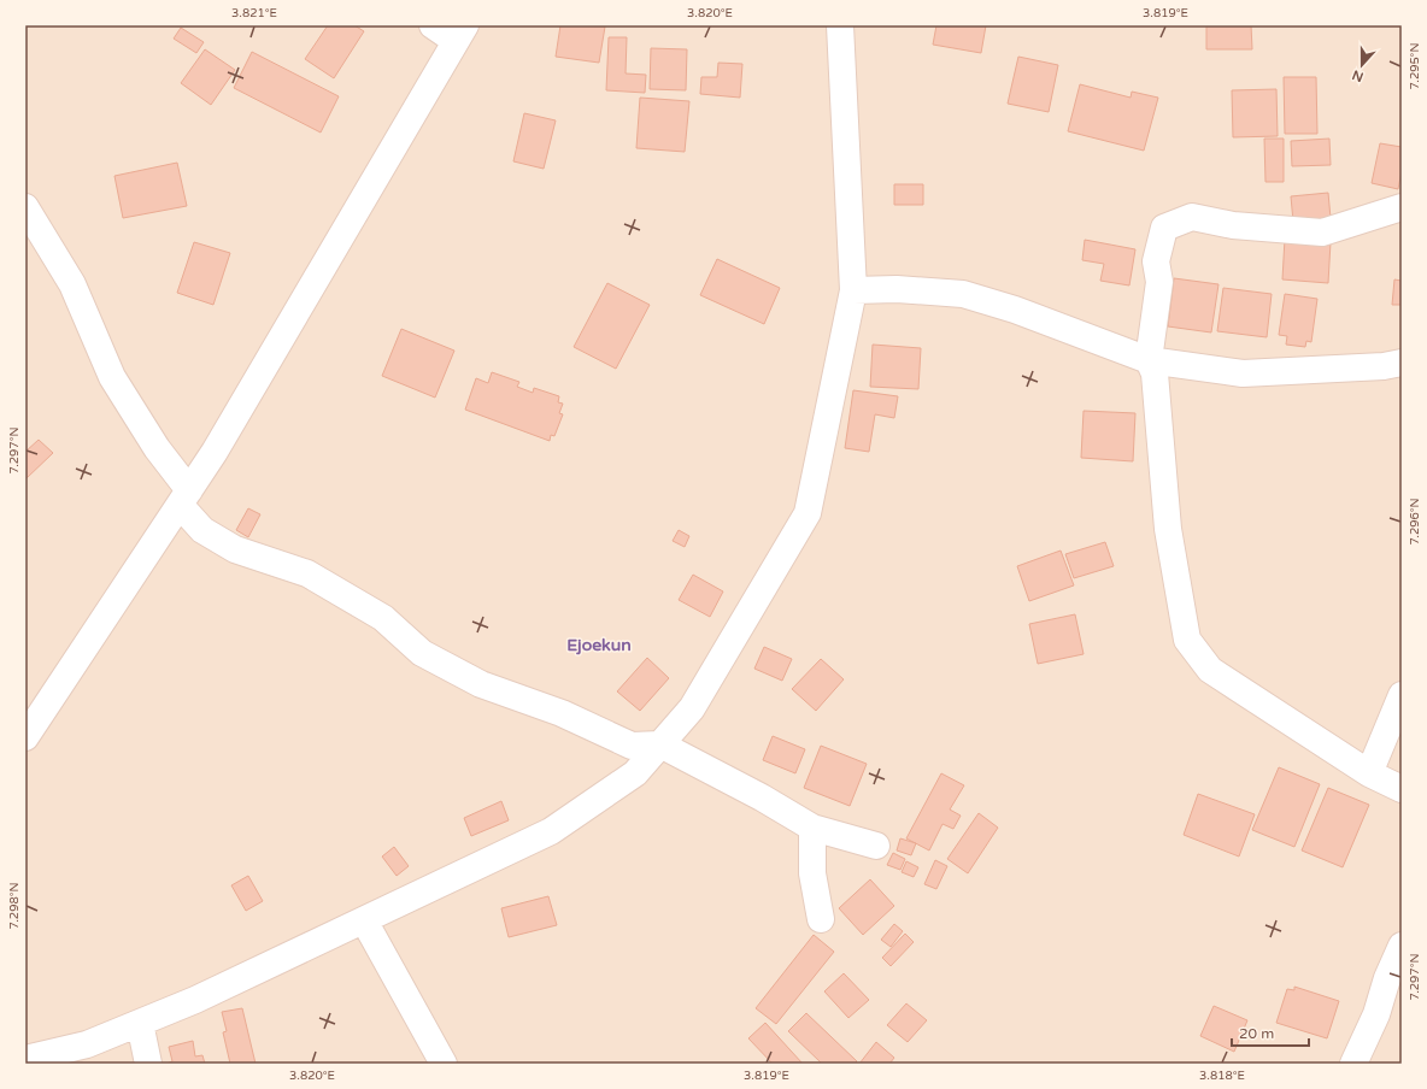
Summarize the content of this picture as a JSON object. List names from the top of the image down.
{
  "districts": ["Ejoekun"],
  "scale_bar": "20 m",
  "north": "bottom",
  "coordinates": [
    "3.821°E",
    "3.820°E",
    "3.819°E",
    "7.295°N",
    "7.297°N",
    "7.296°N",
    "7.298°N",
    "3.818°E"
  ]
}
